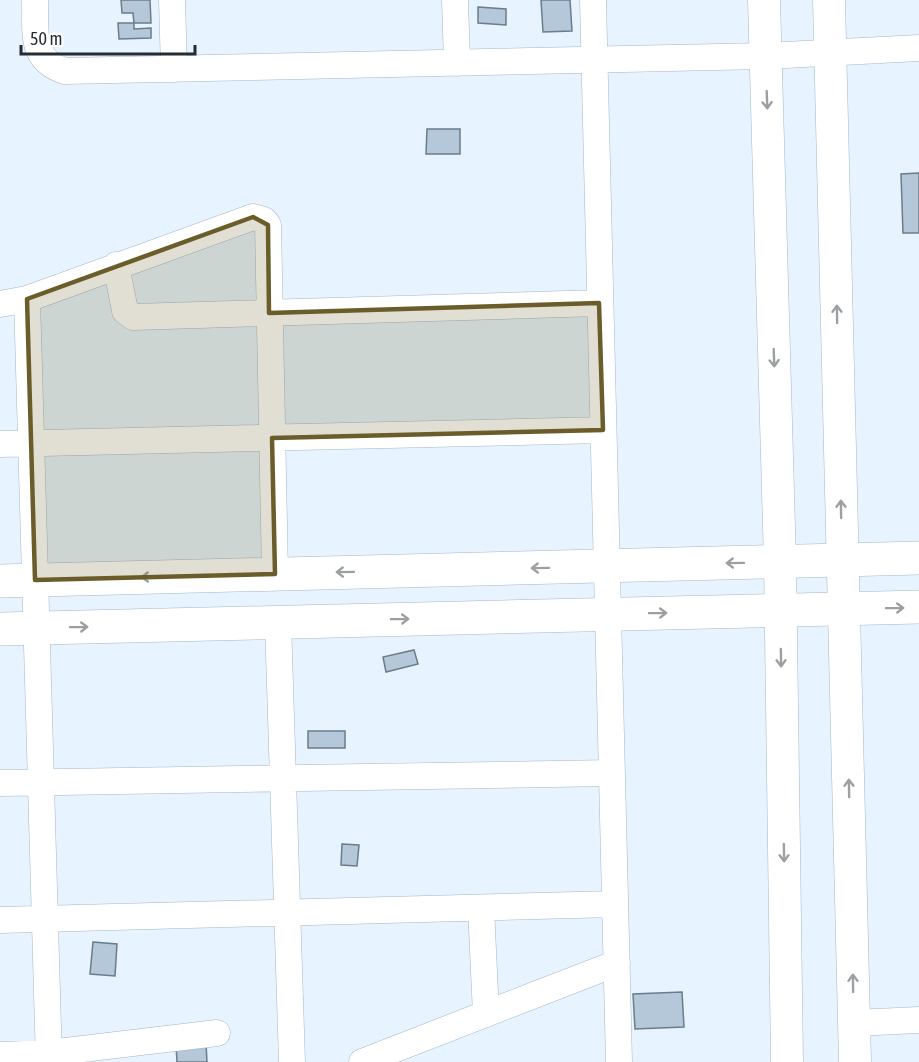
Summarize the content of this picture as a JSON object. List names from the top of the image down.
{
  "scale_bar": "50 m"
}
